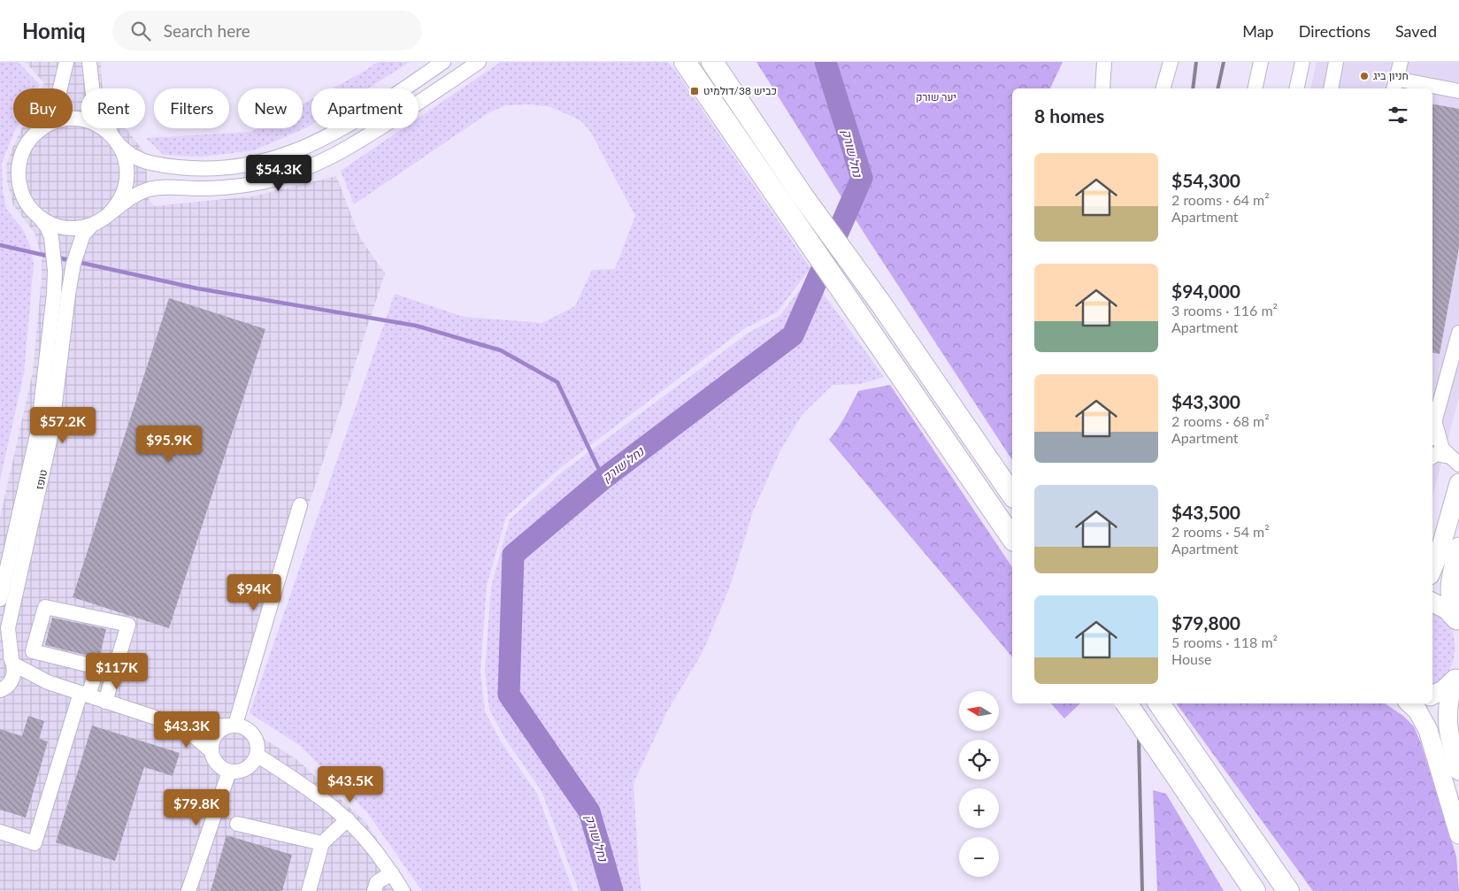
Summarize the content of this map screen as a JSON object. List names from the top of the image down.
{
  "streets": {
    "street": ["טופז"]
  },
  "water": ["נחל שורק"],
  "parks": ["יער שורק"],
  "places": {
    "other": ["חניון ביג"],
    "transit": ["כביש 38/דולמיט"]
  },
  "north": "left",
  "page": {
    "header": "Homiq",
    "search": "Search here",
    "nav": ["Map", "Directions", "Saved"],
    "chip": [
      "Buy",
      "Rent",
      "Filters",
      "New",
      "Apartment"
    ],
    "heading": "8 homes",
    "list": [
      {
        "name": "$54,300",
        "note": "2 rooms · 64 m² · Apartment"
      },
      {
        "name": "$94,000",
        "note": "3 rooms · 116 m² · Apartment"
      },
      {
        "name": "$43,300",
        "note": "2 rooms · 68 m² · Apartment"
      },
      {
        "name": "$43,500",
        "note": "2 rooms · 54 m² · Apartment"
      },
      {
        "name": "$79,800",
        "note": "5 rooms · 118 m² · House"
      }
    ],
    "price": [
      "$54.3K",
      "$57.2K",
      "$95.9K",
      "$94K",
      "$117K",
      "$43.3K",
      "$43.5K",
      "$79.8K"
    ],
    "map_buttons": ["+", "−"]
  }
}
